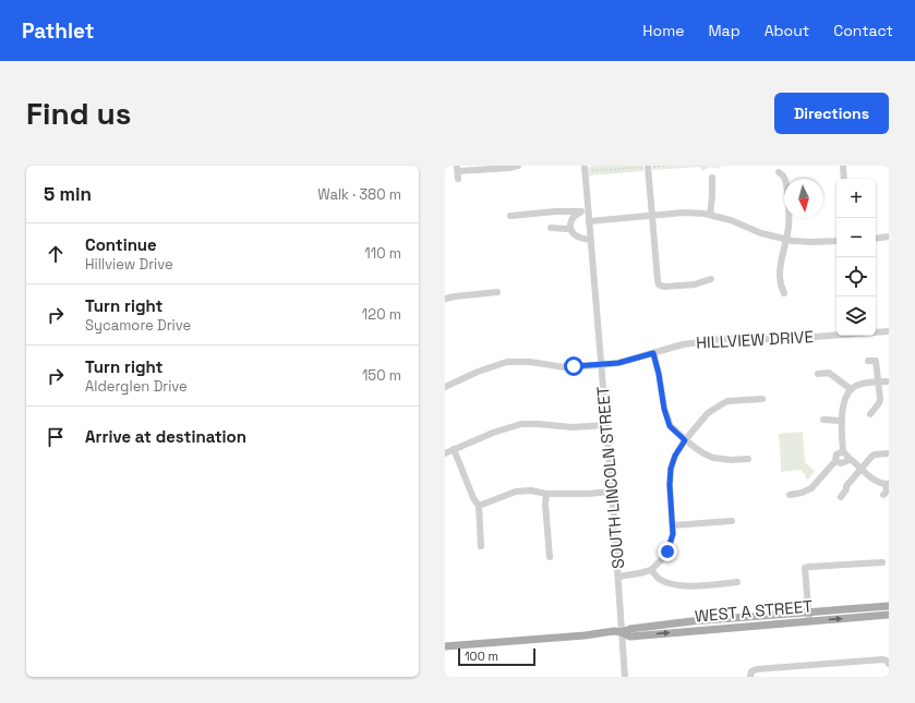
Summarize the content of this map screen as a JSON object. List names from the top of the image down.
{
  "streets": {
    "main road": ["WEST A STREET"],
    "street": ["HILLVIEW DRIVE", "SOUTH LINCOLN STREET"]
  },
  "crossings": [
    ["HILLVIEW DRIVE", "SOUTH LINCOLN STREET"],
    ["SOUTH LINCOLN STREET", "WEST A STREET"]
  ],
  "scale_bar": "100 m",
  "north": "bottom",
  "page": {
    "header": "Pathlet",
    "nav": [
      "Home",
      "Map",
      "About",
      "Contact"
    ],
    "buttons": "Directions",
    "title": "Find us",
    "heading": ["5 min", "Walk · 380 m"],
    "map_buttons": ["+", "−"],
    "list": [
      ["Continue", "Hillview Drive", "110 m"],
      ["Turn right", "Sycamore Drive", "120 m"],
      ["Turn right", "Alderglen Drive", "150 m"],
      "Arrive at destination"
    ],
    "scale": "100 m"
  }
}
